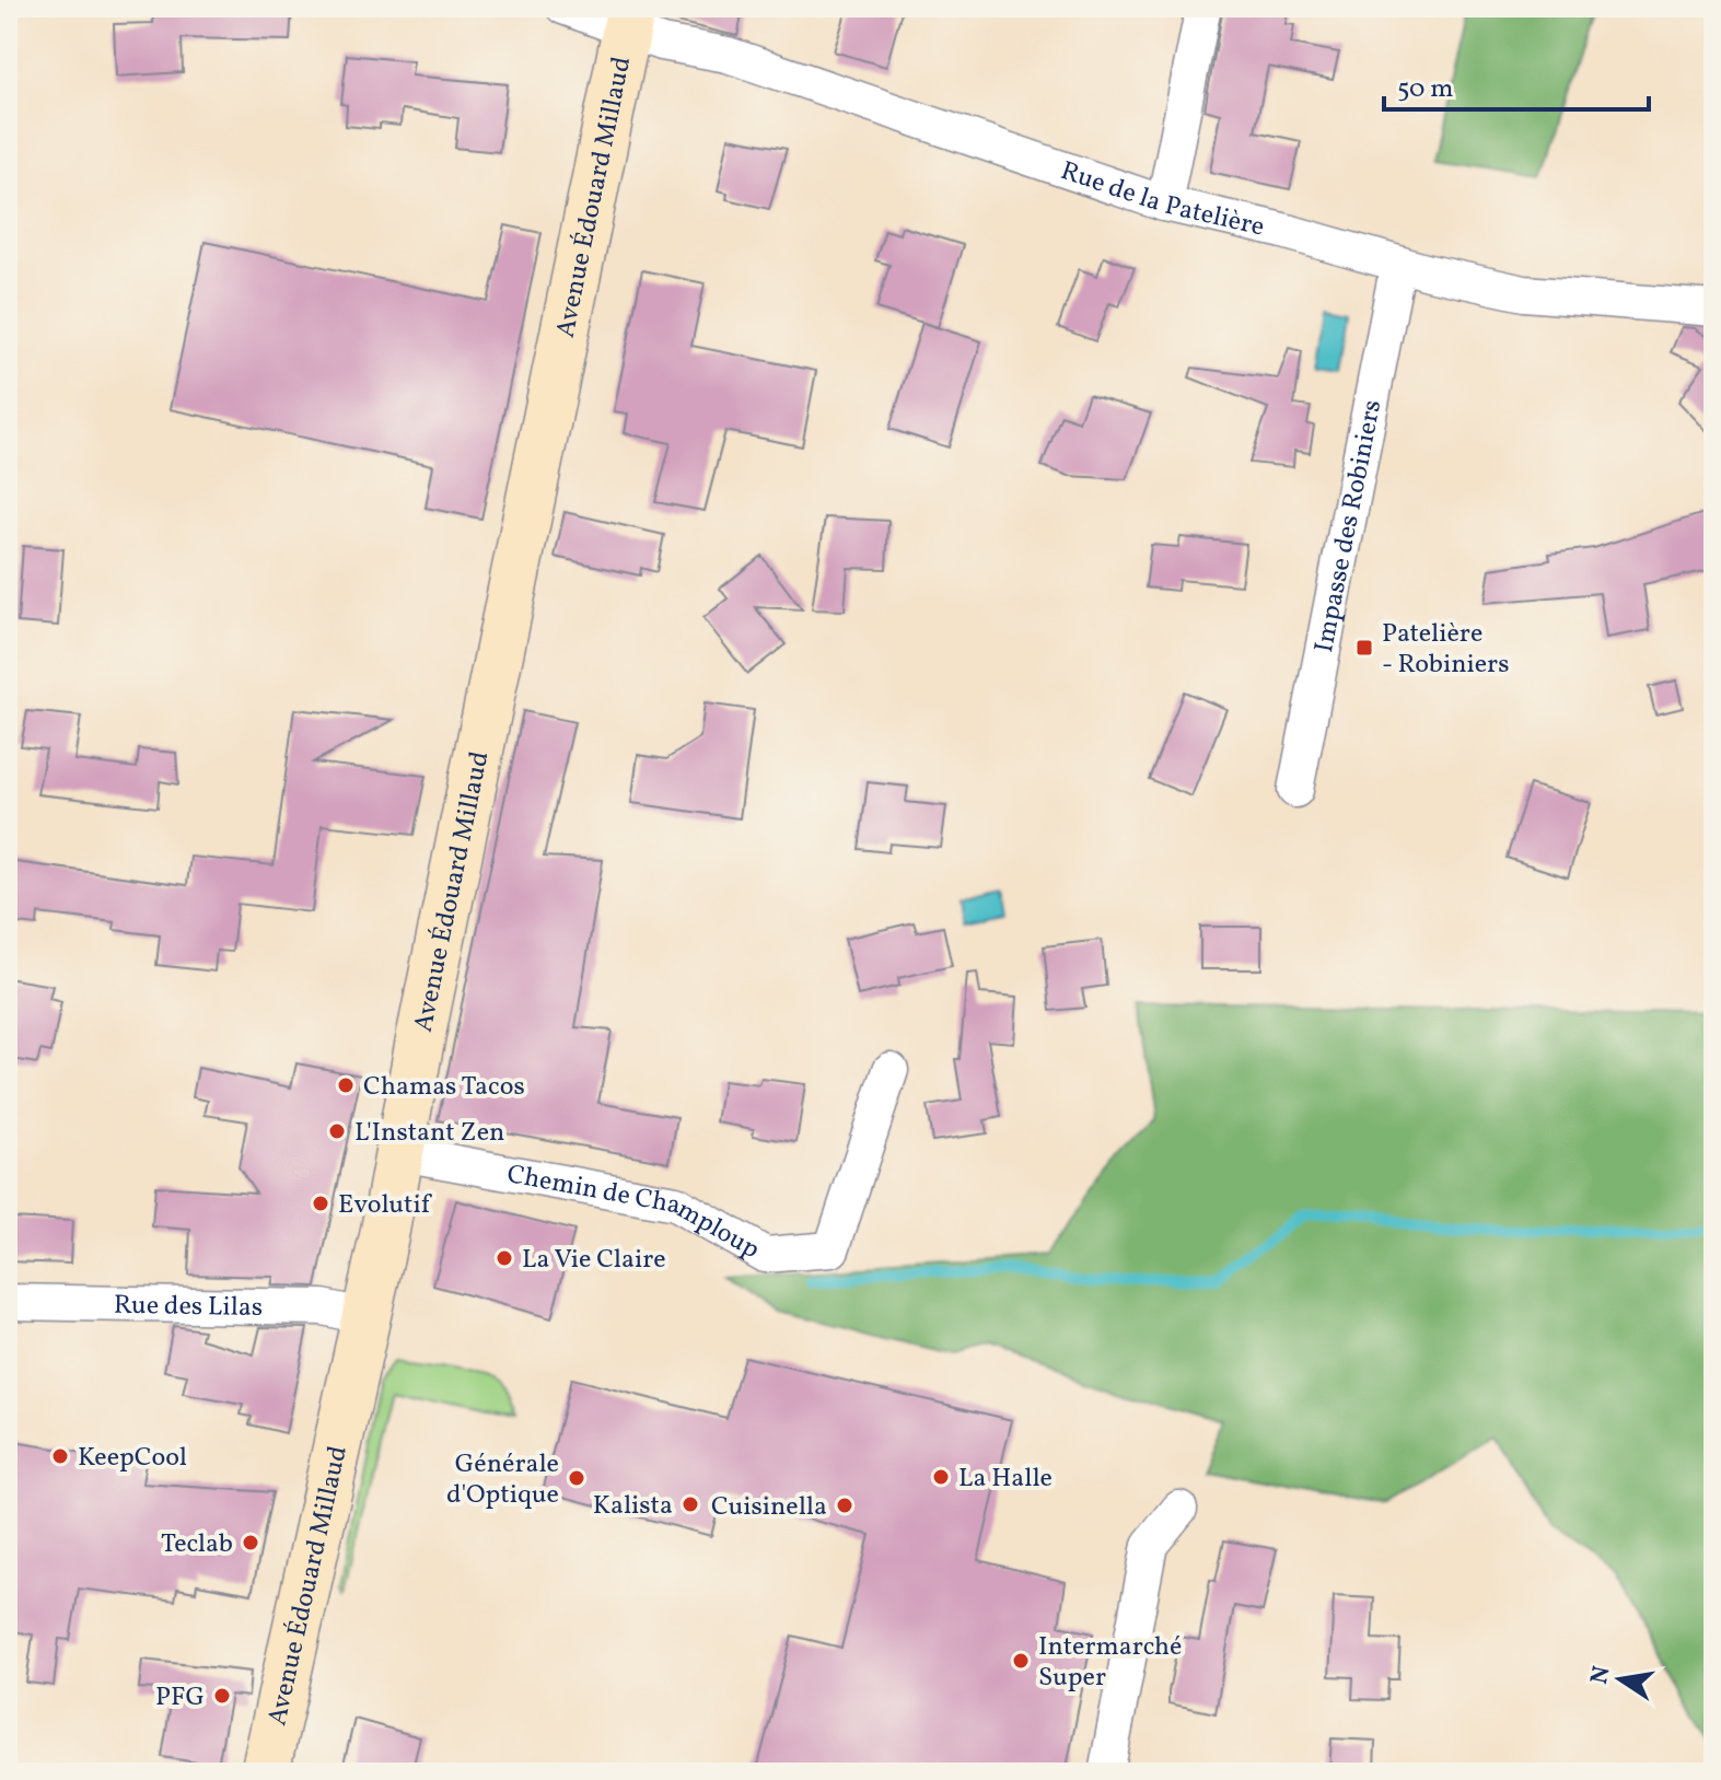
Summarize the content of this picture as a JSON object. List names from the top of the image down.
{
  "streets": {
    "main road": ["Avenue Édouard Millaud"],
    "street": [
      "Rue de la Patelière",
      "Impasse des Robiniers",
      "Chemin de Champloup",
      "Rue des Lilas"
    ]
  },
  "crossings": [
    ["Avenue Édouard Millaud", "Rue de la Patelière"],
    ["Avenue Édouard Millaud", "Chemin de Champloup"],
    ["Avenue Édouard Millaud", "Rue des Lilas"],
    ["Rue de la Patelière", "Impasse des Robiniers"]
  ],
  "places": {
    "transit": ["Patelière - Robiniers"],
    "other": [
      "Chamas Tacos",
      "L'Instant Zen",
      "Evolutif",
      "La Vie Claire",
      "KeepCool",
      "La Halle",
      "Générale d'Optique",
      "Kalista",
      "Cuisinella",
      "Teclab",
      "Intermarché Super",
      "PFG"
    ]
  },
  "scale_bar": "50 m",
  "north": "left"
}
